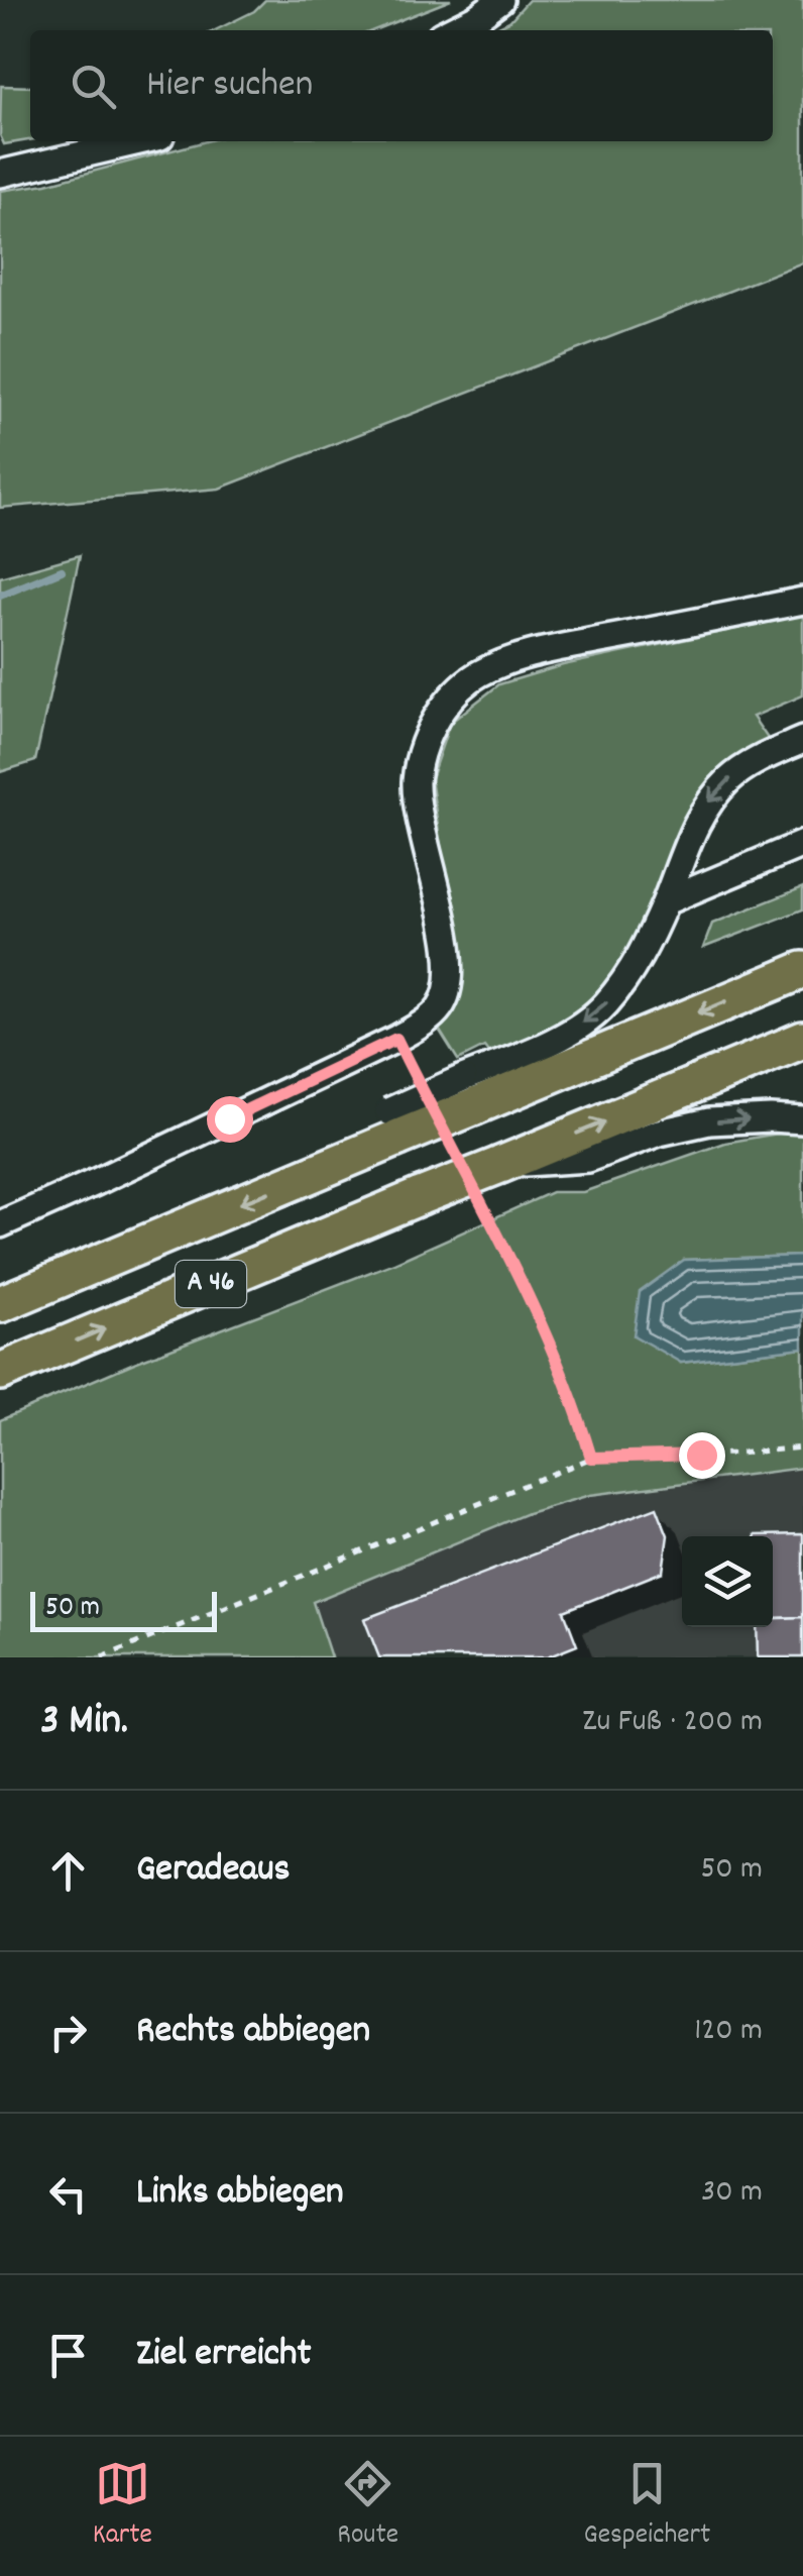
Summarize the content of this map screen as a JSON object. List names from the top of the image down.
{
  "streets": {
    "highway": ["A 46"]
  },
  "scale_bar": "50 m",
  "page": {
    "search": "Hier suchen",
    "scale": "50 m",
    "heading": ["3 Min.", "Zu Fuß · 200 m"],
    "list": [
      ["Geradeaus", "50 m"],
      ["Rechts abbiegen", "120 m"],
      ["Links abbiegen", "30 m"],
      "Ziel erreicht"
    ],
    "nav": ["Karte", "Route", "Gespeichert"]
  }
}
